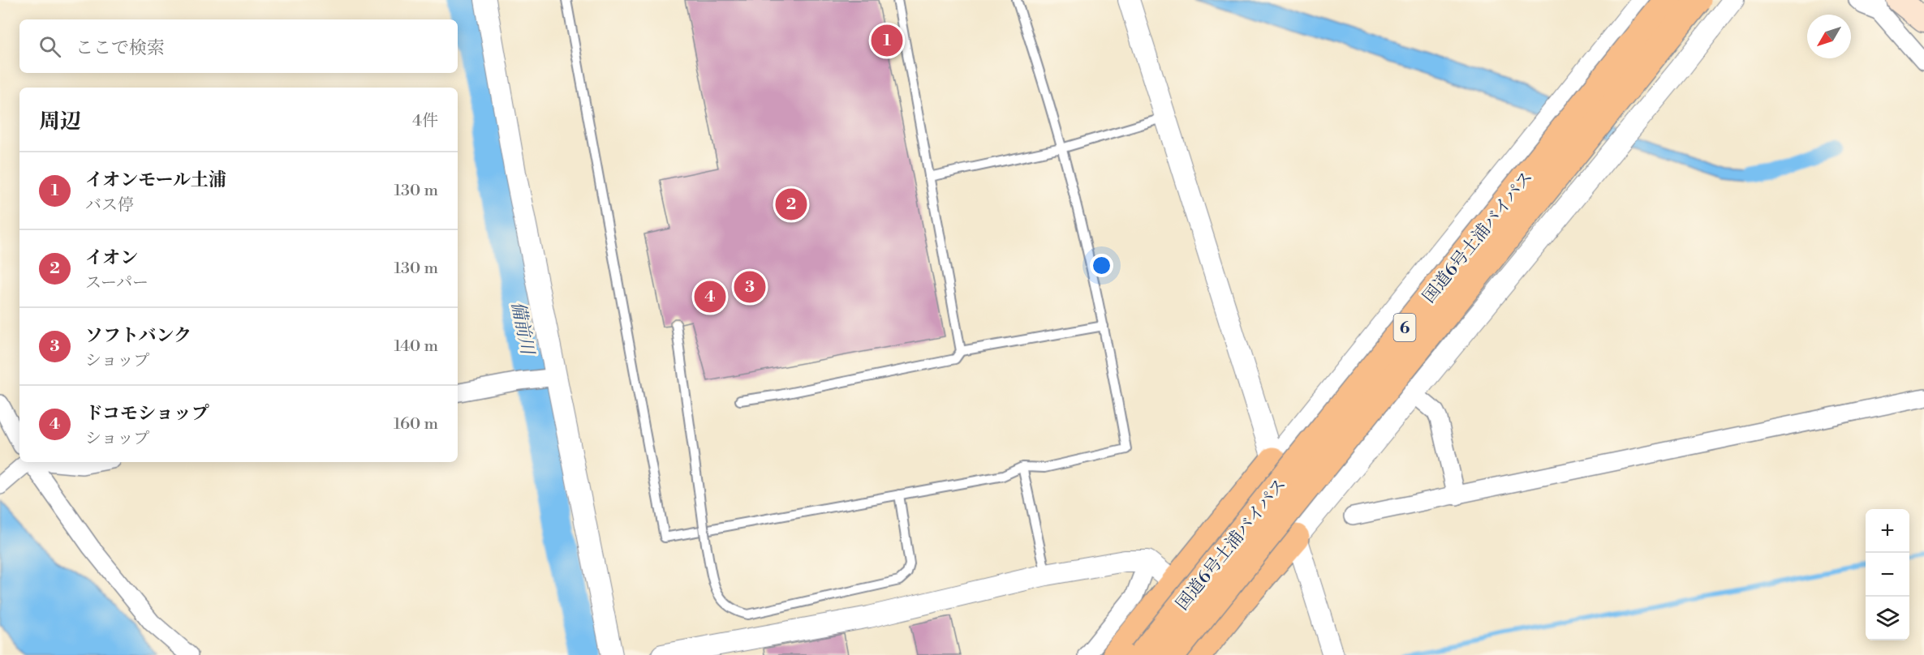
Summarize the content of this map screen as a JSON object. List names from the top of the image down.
{
  "streets": {
    "highway": ["国道6号土浦バイパス", "6"]
  },
  "water": ["備前川"],
  "north": "bottom left",
  "page": {
    "search": "ここで検索",
    "pins": [
      "1",
      "2",
      "3",
      "4"
    ],
    "heading": ["周辺", "4件"],
    "list": [
      {
        "mark": "1",
        "name": "イオンモール土浦",
        "note": "バス停",
        "value": "130 m"
      },
      {
        "mark": "2",
        "name": "イオン",
        "note": "スーパー",
        "value": "130 m"
      },
      {
        "mark": "3",
        "name": "ソフトバンク",
        "note": "ショップ",
        "value": "140 m"
      },
      {
        "mark": "4",
        "name": "ドコモショップ",
        "note": "ショップ",
        "value": "160 m"
      }
    ],
    "map_buttons": ["+", "−"]
  }
}
